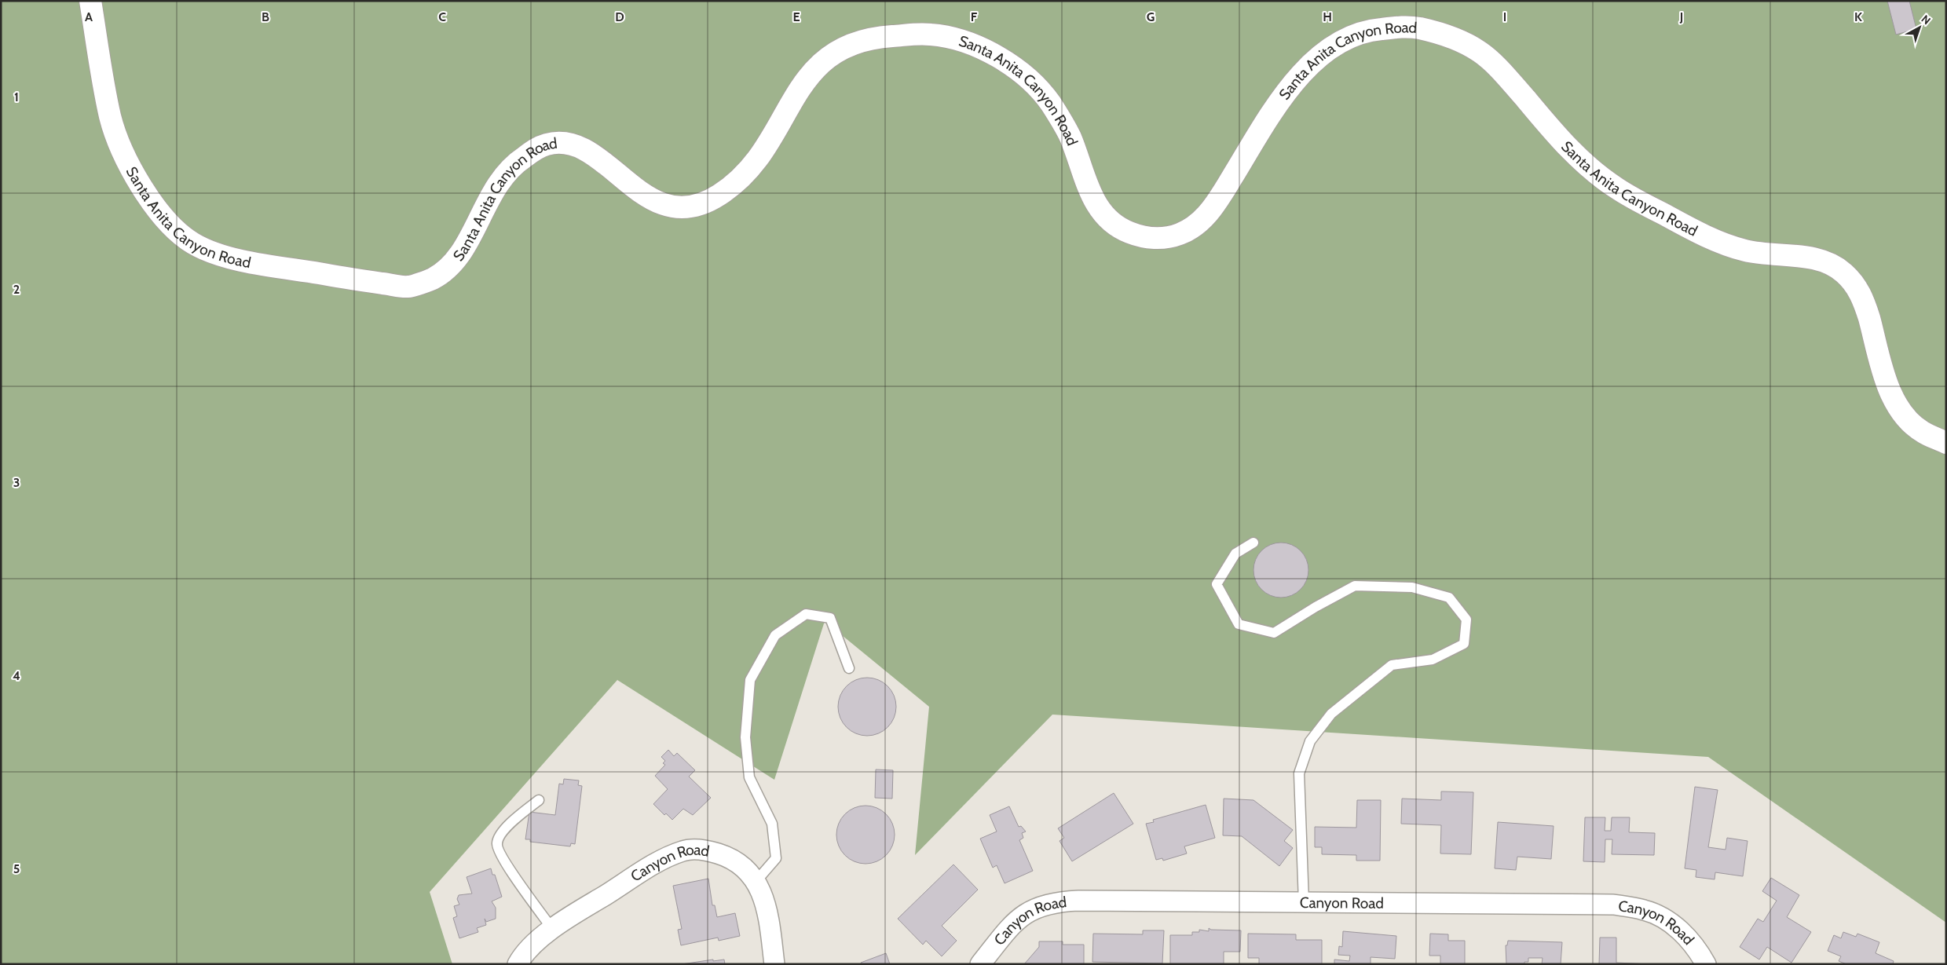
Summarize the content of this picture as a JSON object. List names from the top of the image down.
{
  "streets": {
    "street": ["Santa Anita Canyon Road", "Canyon Road"]
  },
  "north": "top right",
  "grid": {
    "columns": [
      "A",
      "B",
      "C",
      "D",
      "E",
      "F",
      "G",
      "H",
      "I",
      "J",
      "K"
    ],
    "rows": [
      "1",
      "2",
      "3",
      "4",
      "5"
    ]
  }
}
